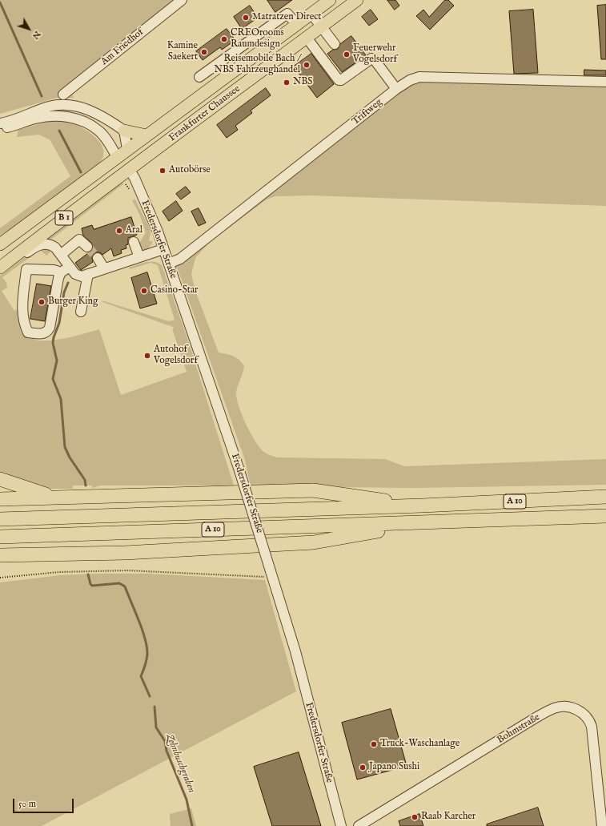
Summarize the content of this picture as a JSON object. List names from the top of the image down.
{
  "streets": {
    "highway": ["A 10"],
    "main road": ["Frankfurter Chaussee", "B 1"],
    "street": [
      "Am Friedhof",
      "Triftweg",
      "Fredersdorfer Straße",
      "Bohmstraße"
    ]
  },
  "crossings": [
    ["Triftweg", "Fredersdorfer Straße"],
    ["Frankfurter Chaussee", "Fredersdorfer Straße"]
  ],
  "water": ["Zehnbuschgraben"],
  "places": [
    "Matratzen Direct",
    "CREOrooms Raumdesign",
    "Kamine Saekert",
    "Feuerwehr Vogelsdorf",
    "Reisemobile Bach / NBS Fahrzeughandel",
    "NBS",
    "Autobörse",
    "Aral",
    "Casino-Star",
    "Burger King",
    "Autohof Vogelsdorf",
    "Truck-Waschanlage",
    "Japano Sushi",
    "Raab Karcher"
  ],
  "scale_bar": "50 m",
  "north": "bottom right"
}
